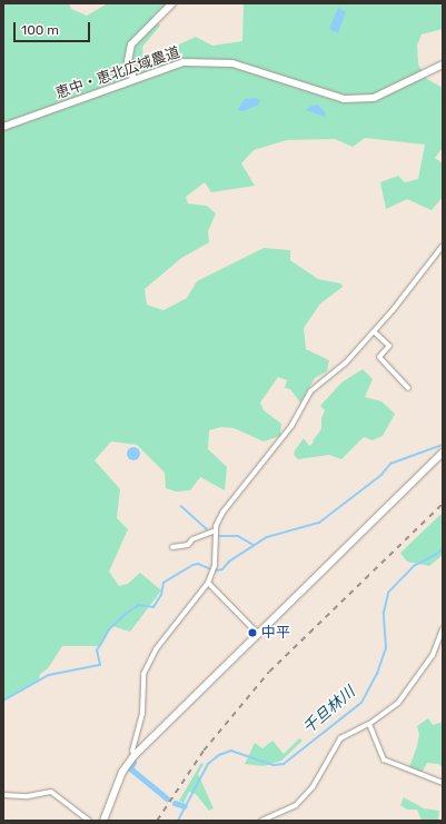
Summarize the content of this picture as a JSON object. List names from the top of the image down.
{
  "streets": {
    "street": ["恵中・恵北広域農道"]
  },
  "water": ["千旦林川"],
  "places": ["中平"],
  "scale_bar": "100 m"
}
